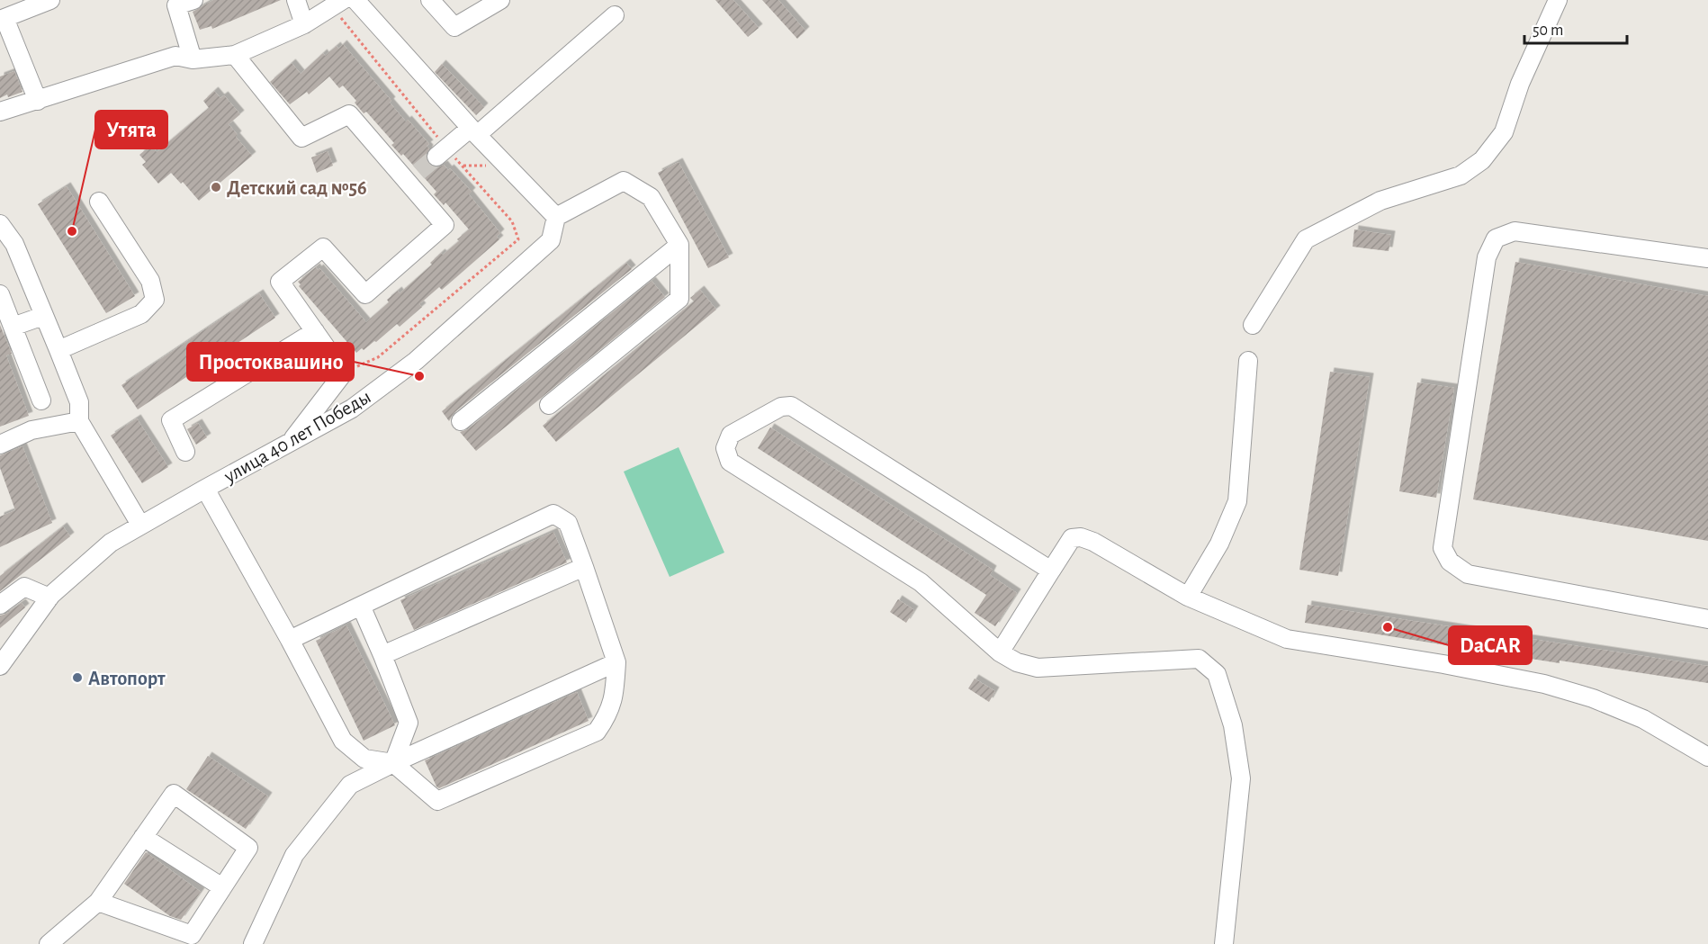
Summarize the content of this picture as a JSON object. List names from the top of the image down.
{
  "streets": {
    "street": ["улица 40 лет Победы"]
  },
  "places": [
    "Детский сад №56",
    "Утята",
    "Простоквашино",
    "DaCAR",
    "Автопорт"
  ],
  "scale_bar": "50 m"
}
